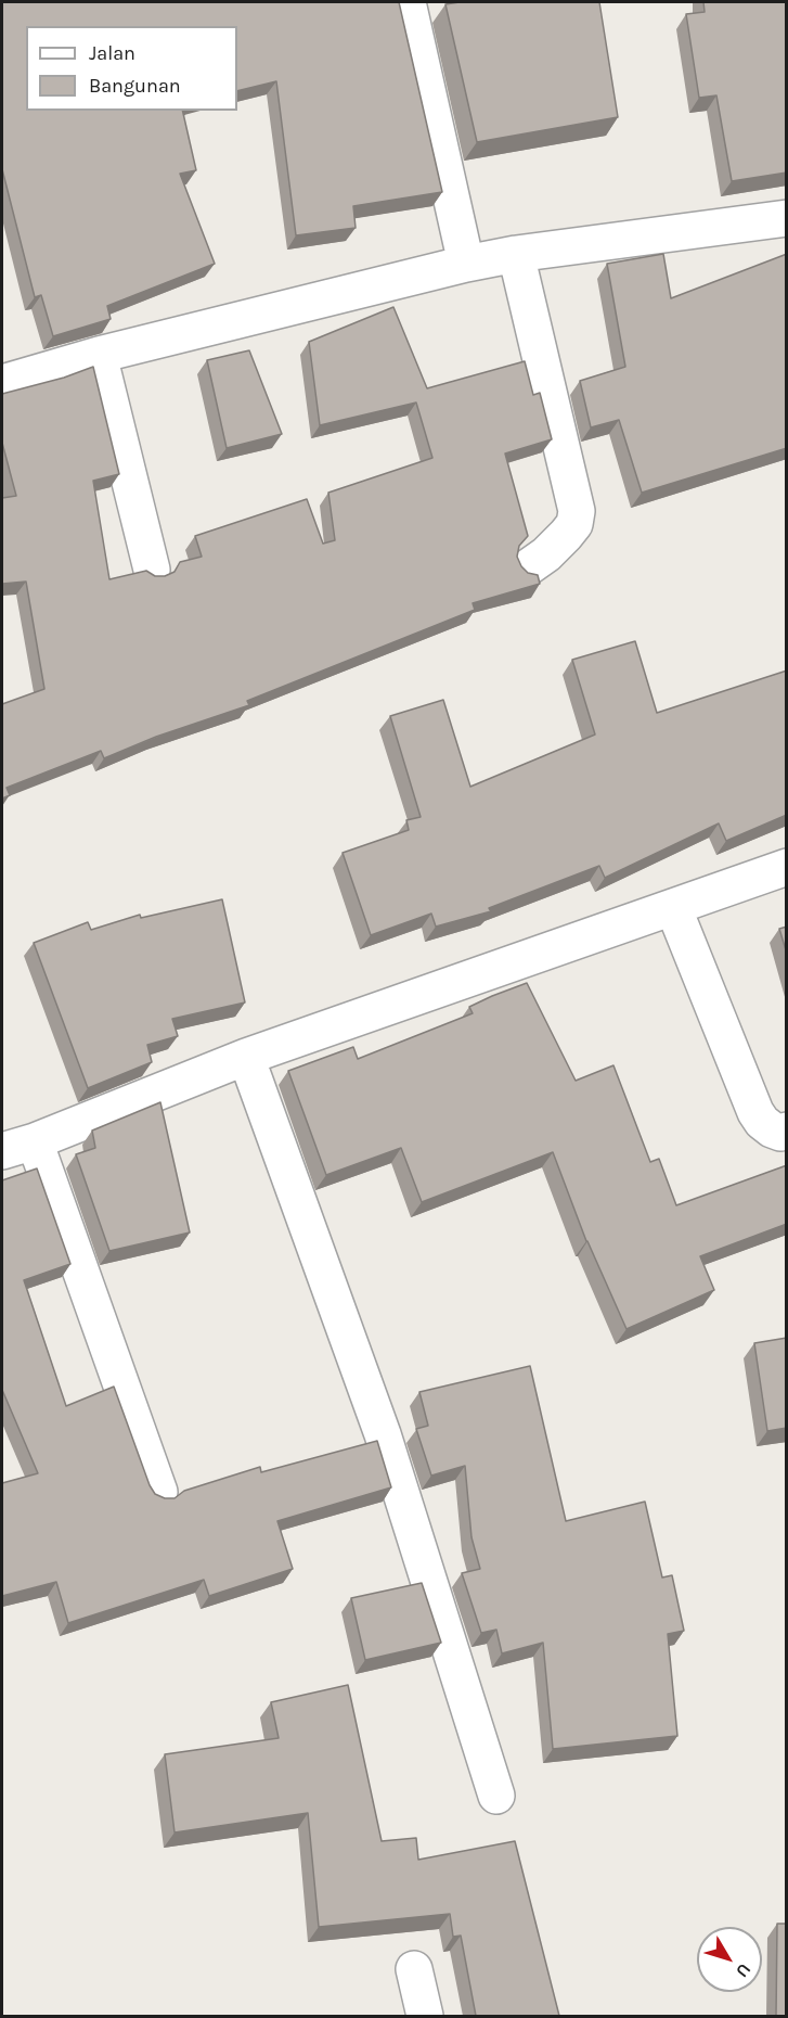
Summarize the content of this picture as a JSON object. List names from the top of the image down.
{
  "legend": ["Jalan", "Bangunan"],
  "north": "bottom right"
}
